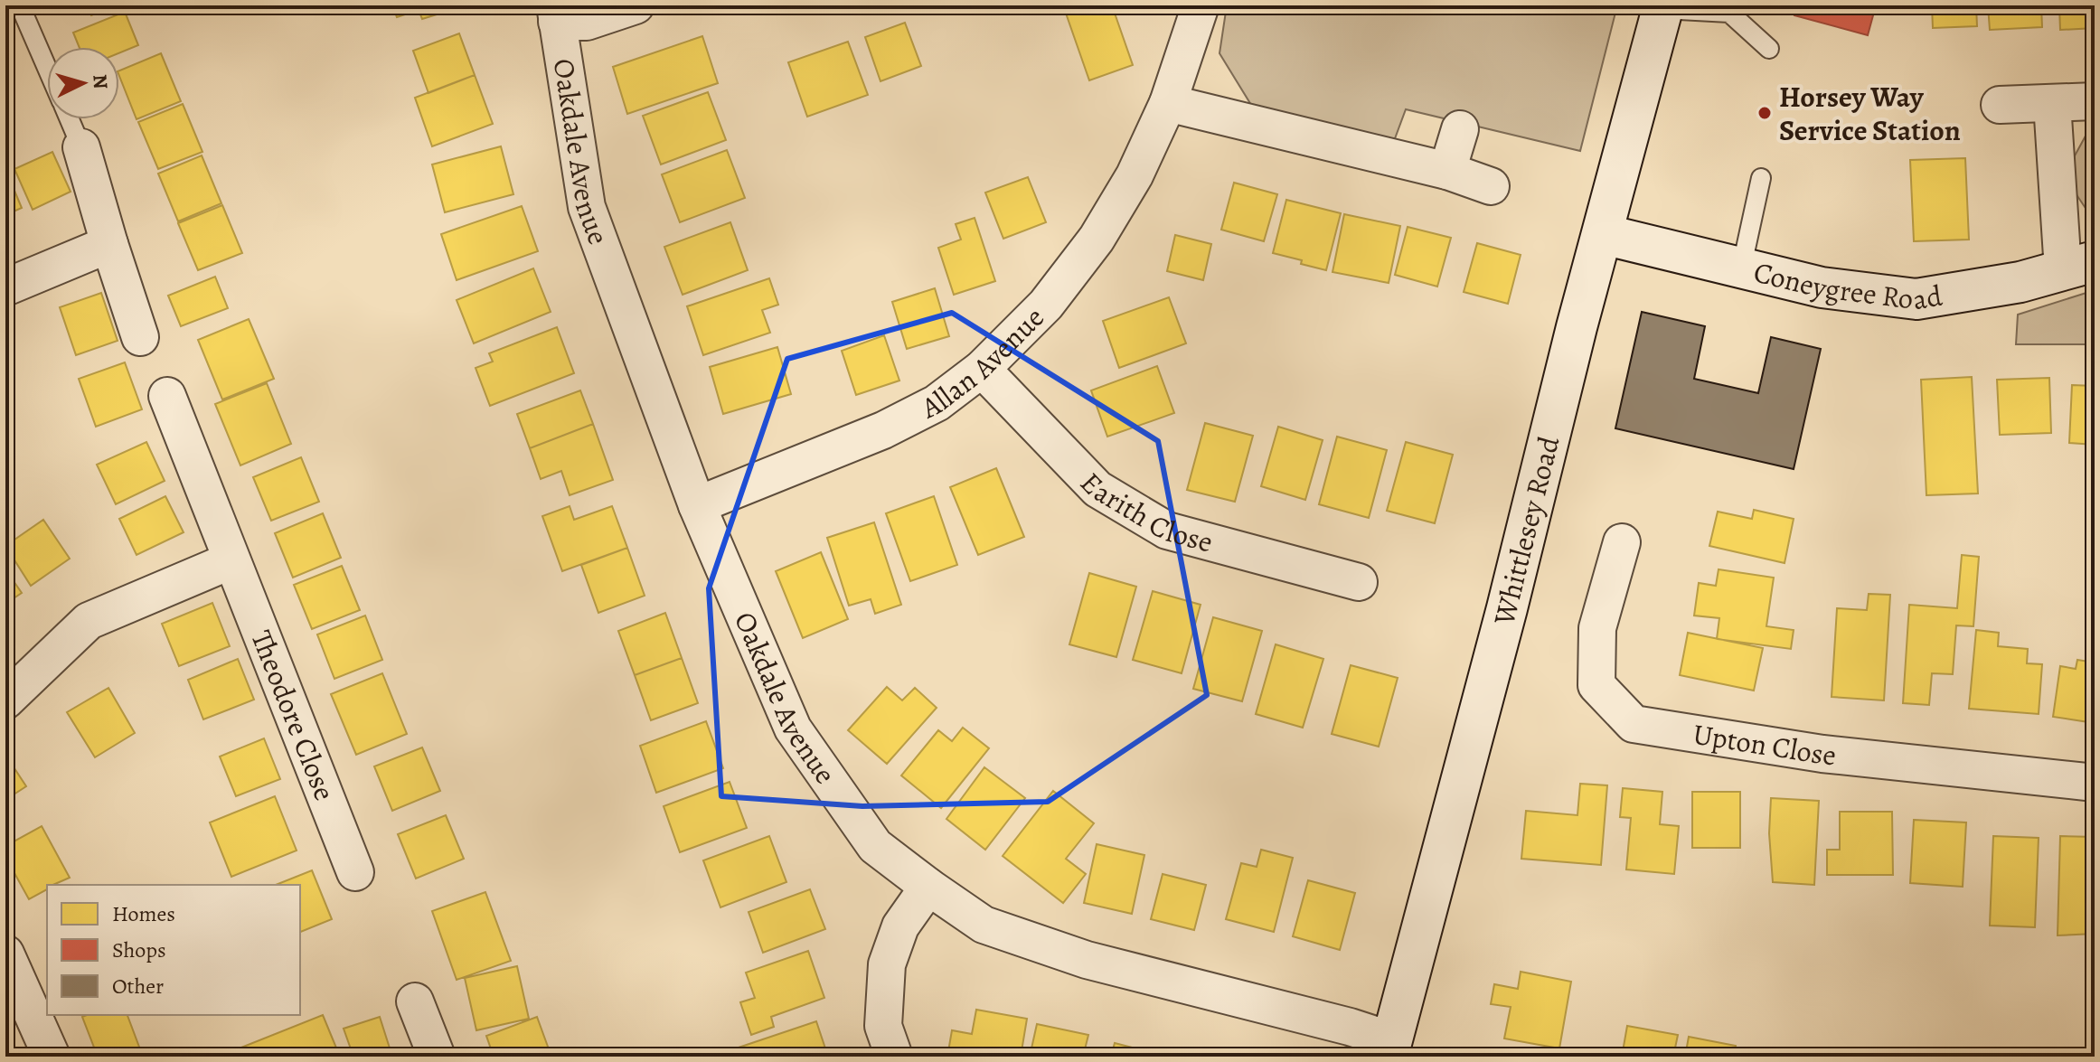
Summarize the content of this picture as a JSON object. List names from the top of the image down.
{
  "streets": {
    "main road": ["Coneygree Road", "Whittlesey Road"],
    "street": [
      "Oakdale Avenue",
      "Allan Avenue",
      "Earith Close",
      "Theodore Close",
      "Upton Close"
    ]
  },
  "crossings": [
    ["Oakdale Avenue", "Allan Avenue"],
    ["Oakdale Avenue", "Whittlesey Road"],
    ["Coneygree Road", "Whittlesey Road"],
    ["Allan Avenue", "Earith Close"]
  ],
  "places": ["Horsey Way Service Station"],
  "legend": ["Homes", "Shops", "Other"],
  "north": "right"
}
